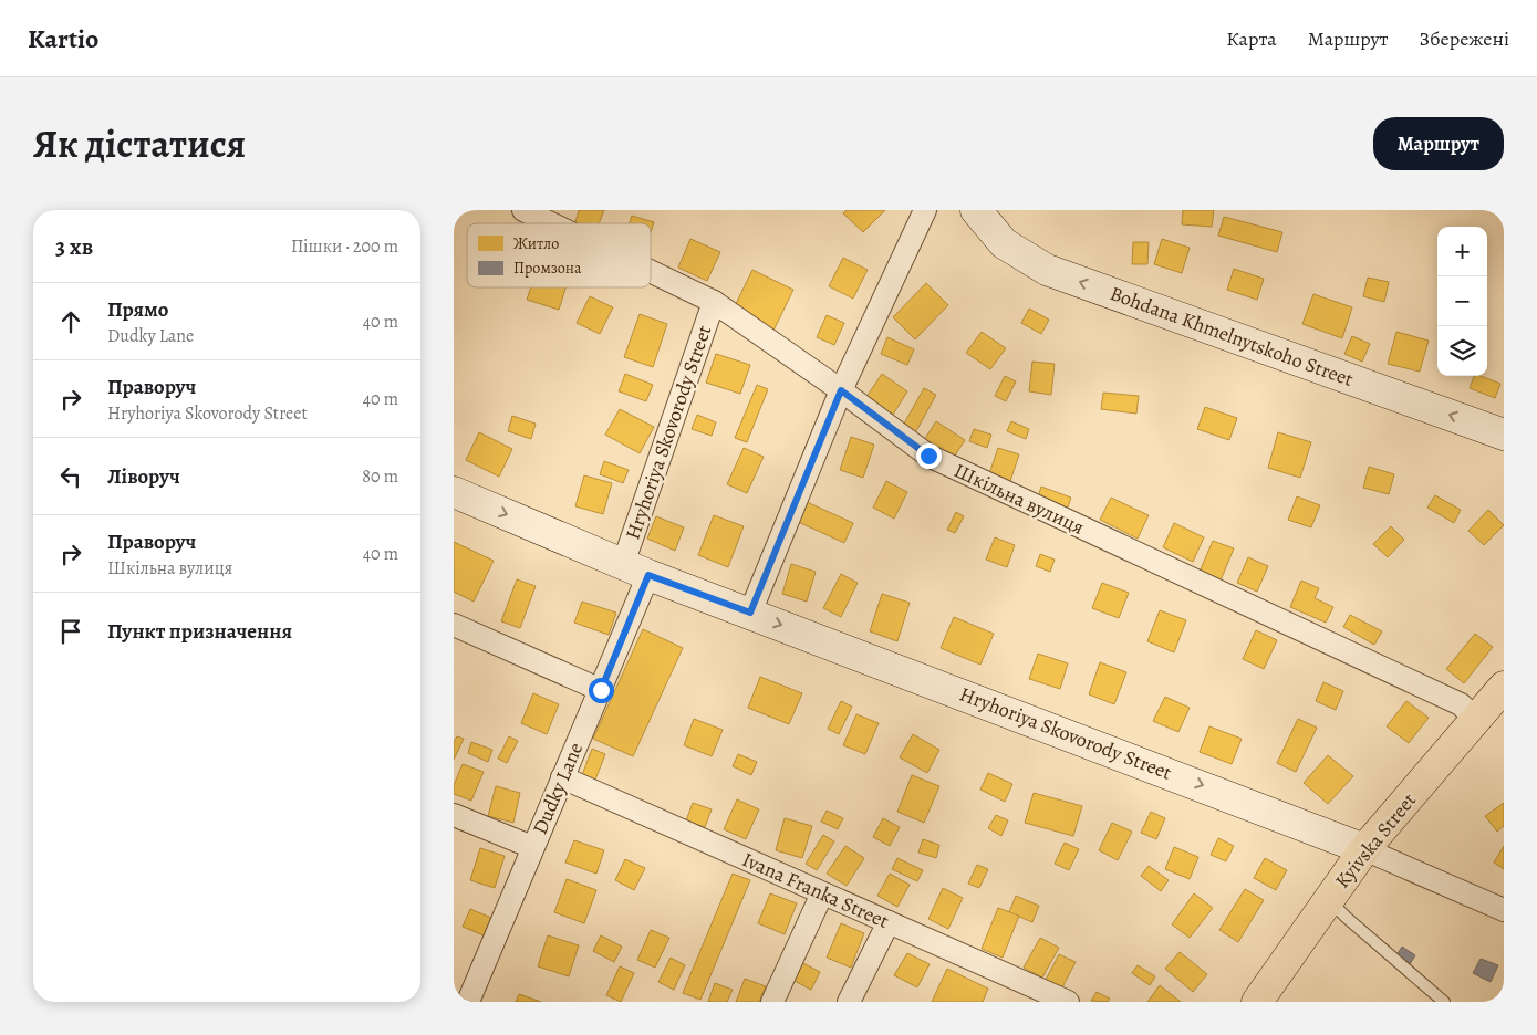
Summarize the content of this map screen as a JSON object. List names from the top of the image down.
{
  "streets": {
    "main road": ["Kyivska Street"],
    "street": [
      "Bohdana Khmelnytskoho Street",
      "Hryhoriya Skovorody Street",
      "Шкільна вулиця",
      "Dudky Lane",
      "Ivana Franka Street"
    ]
  },
  "crossings": [
    ["Hryhoriya Skovorody Street", "Шкільна вулиця"],
    ["Hryhoriya Skovorody Street", "Dudky Lane"],
    ["Hryhoriya Skovorody Street", "Kyivska Street"],
    ["Шкільна вулиця", "Kyivska Street"],
    ["Dudky Lane", "Ivana Franka Street"]
  ],
  "one_way": ["Bohdana Khmelnytskoho Street", "Hryhoriya Skovorody Street"],
  "legend": ["Житло", "Промзона"],
  "page": {
    "header": "Kartio",
    "nav": ["Карта", "Маршрут", "Збережені"],
    "title": "Як дістатися",
    "buttons": "Маршрут",
    "heading": ["3 хв", "Пішки · 200 m"],
    "map_buttons": ["+", "−"],
    "list": [
      ["Прямо", "Dudky Lane", "40 m"],
      ["Праворуч", "Hryhoriya Skovorody Street", "40 m"],
      ["Ліворуч", "80 m"],
      ["Праворуч", "Шкільна вулиця", "40 m"],
      "Пункт призначення"
    ]
  }
}
